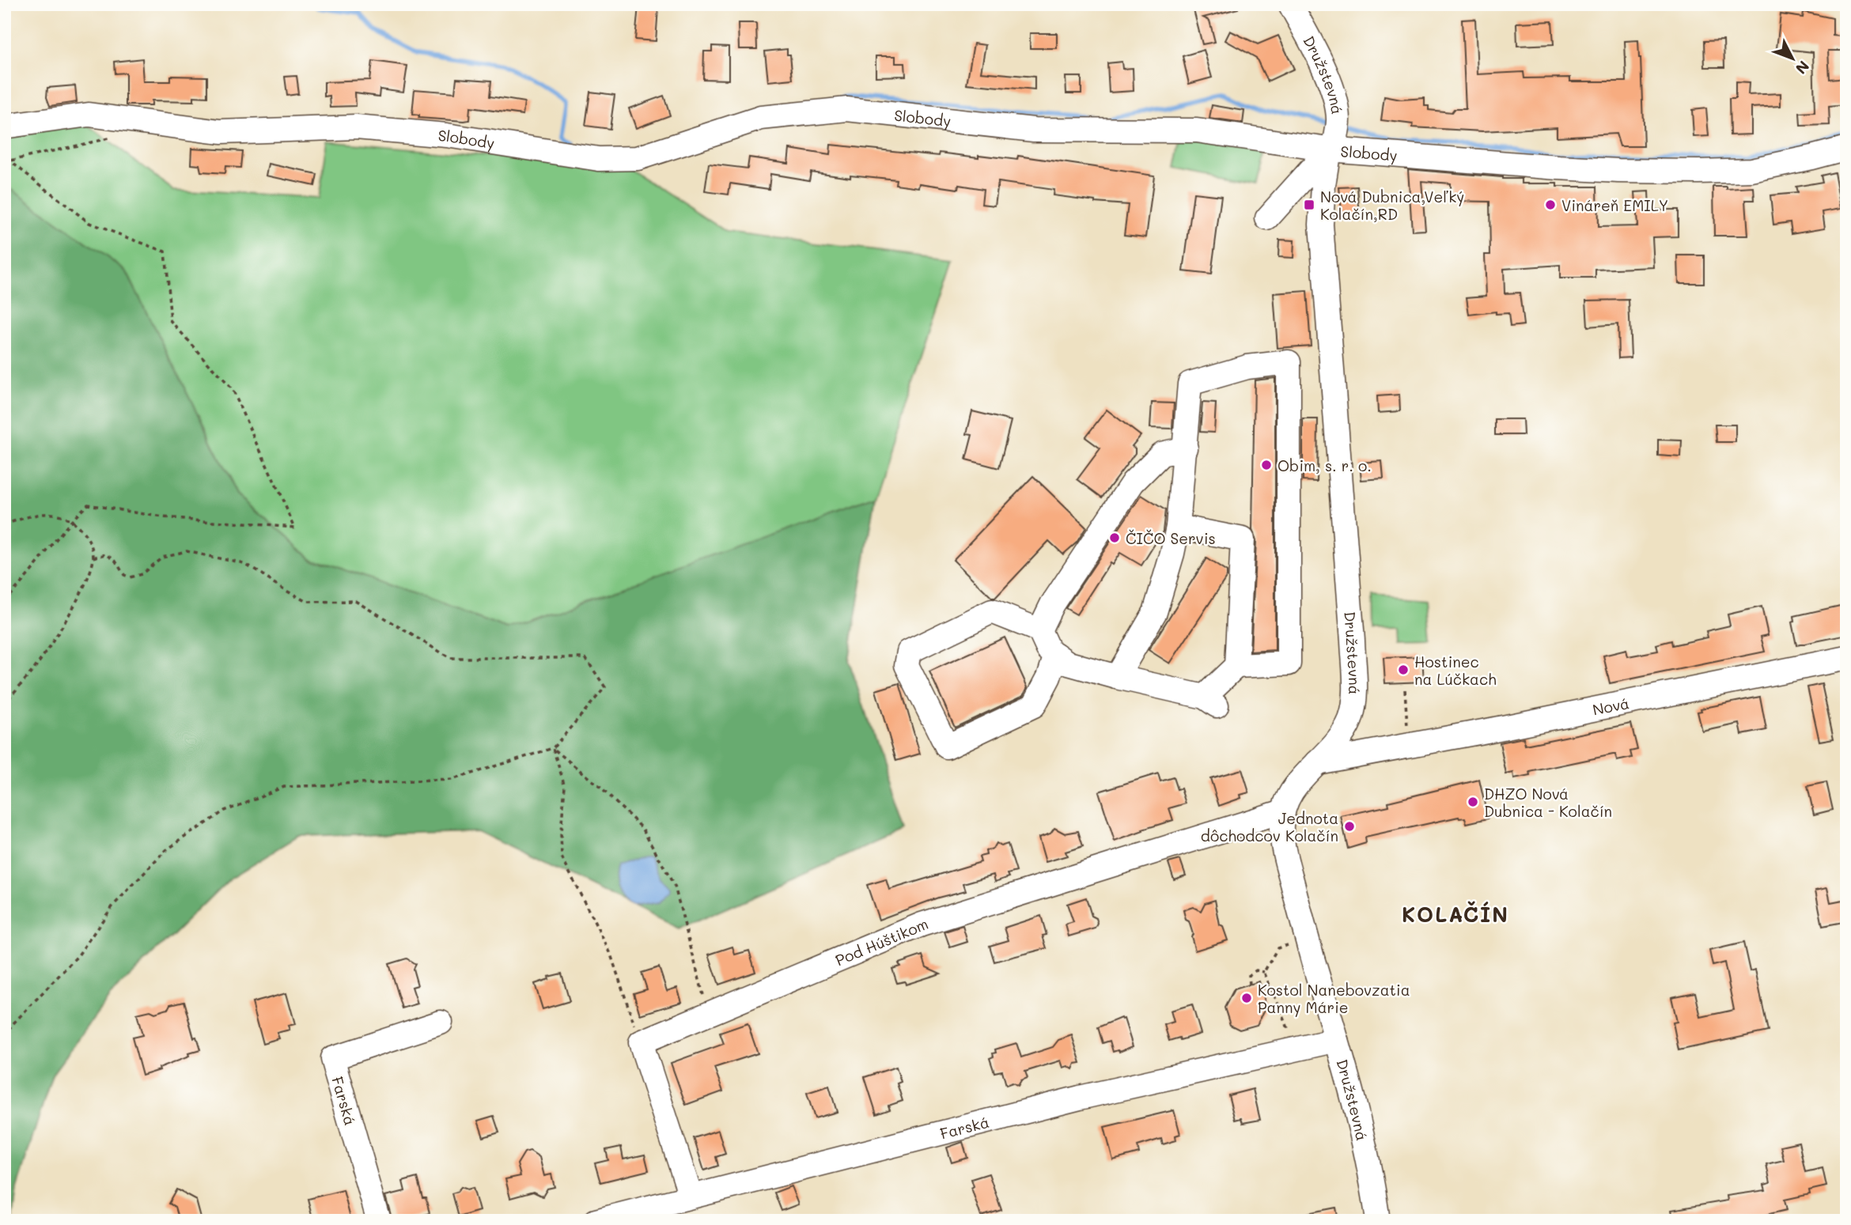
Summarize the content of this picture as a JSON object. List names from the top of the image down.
{
  "streets": {
    "street": [
      "Družstevná",
      "Slobody",
      "Nová",
      "Pod Húštikom",
      "Farská"
    ]
  },
  "crossings": [
    ["Družstevná", "Slobody"],
    ["Družstevná", "Nová"],
    ["Družstevná", "Pod Húštikom"],
    ["Družstevná", "Farská"]
  ],
  "districts": ["KOLAČÍN"],
  "places": {
    "transit": ["Nová Dubnica,Veľký Kolačín,RD"],
    "other": [
      "Vináreň EMILY",
      "Obim, s. r. o.",
      "ČIČO Servis",
      "Hostinec na Lúčkach",
      "DHZO Nová Dubnica - Kolačín",
      "Jednota dôchodcov Kolačín",
      "Kostol Nanebovzatia Panny Márie"
    ]
  },
  "north": "bottom right"
}
